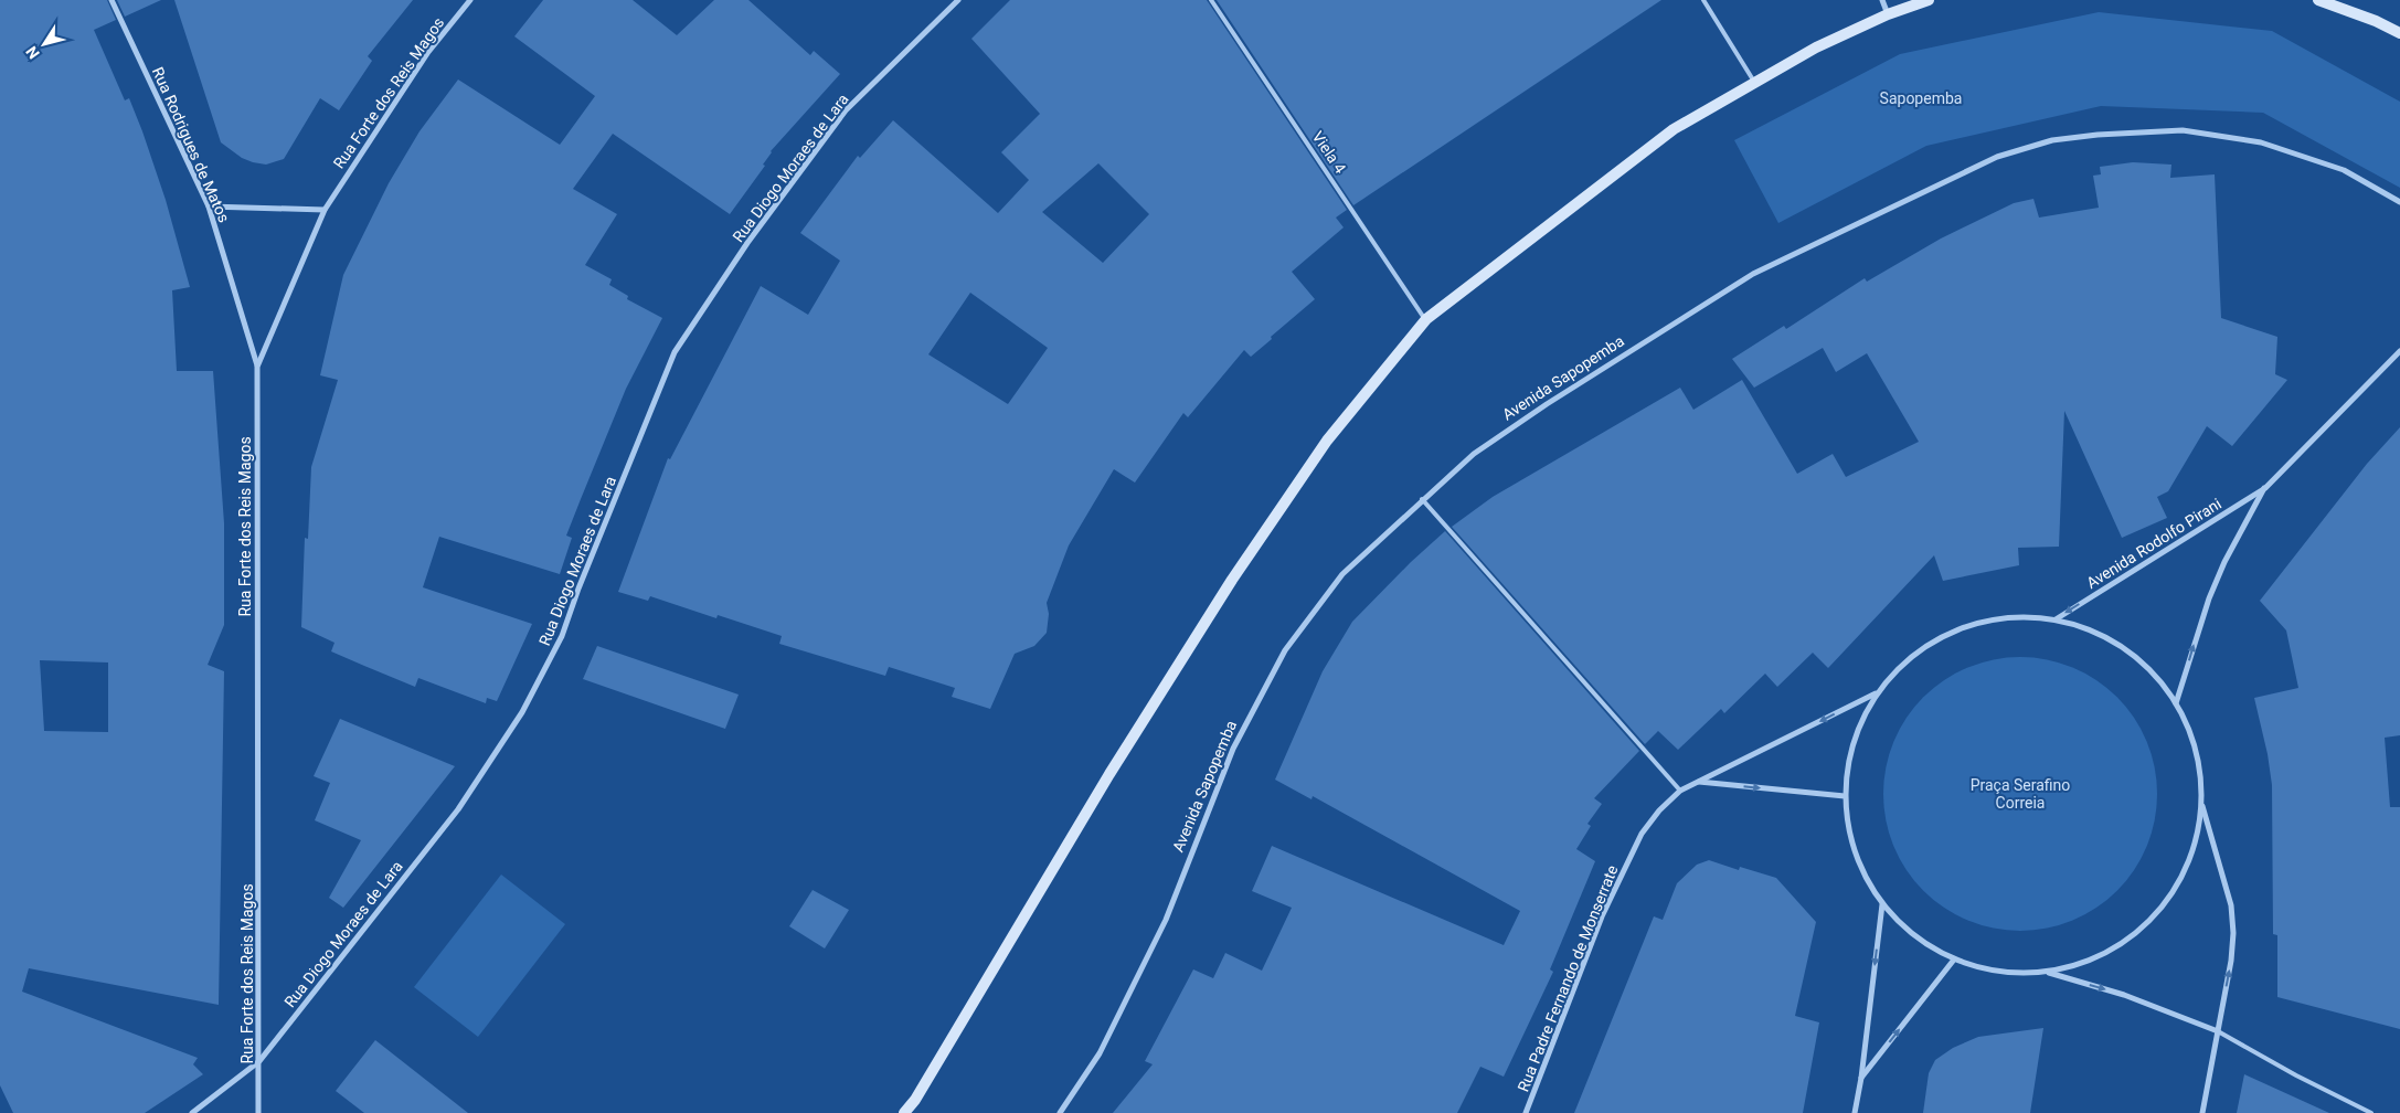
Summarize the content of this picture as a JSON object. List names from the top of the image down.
{
  "streets": {
    "street": [
      "Rua Forte dos Reis Magos",
      "Rua Rodrigues de Matos",
      "Rua Diogo Moraes de Lara",
      "Avenida Sapopemba",
      "Avenida Rodolfo Pirani",
      "Rua Padre Fernando de Monserrate"
    ],
    "lane": ["Viela 4"]
  },
  "crossings": [
    ["Rua Forte dos Reis Magos", "Rua Rodrigues de Matos"],
    ["Rua Forte dos Reis Magos", "Rua Diogo Moraes de Lara"]
  ],
  "parks": ["Sapopemba", "Praça Serafino Correia"],
  "north": "bottom left"
}
